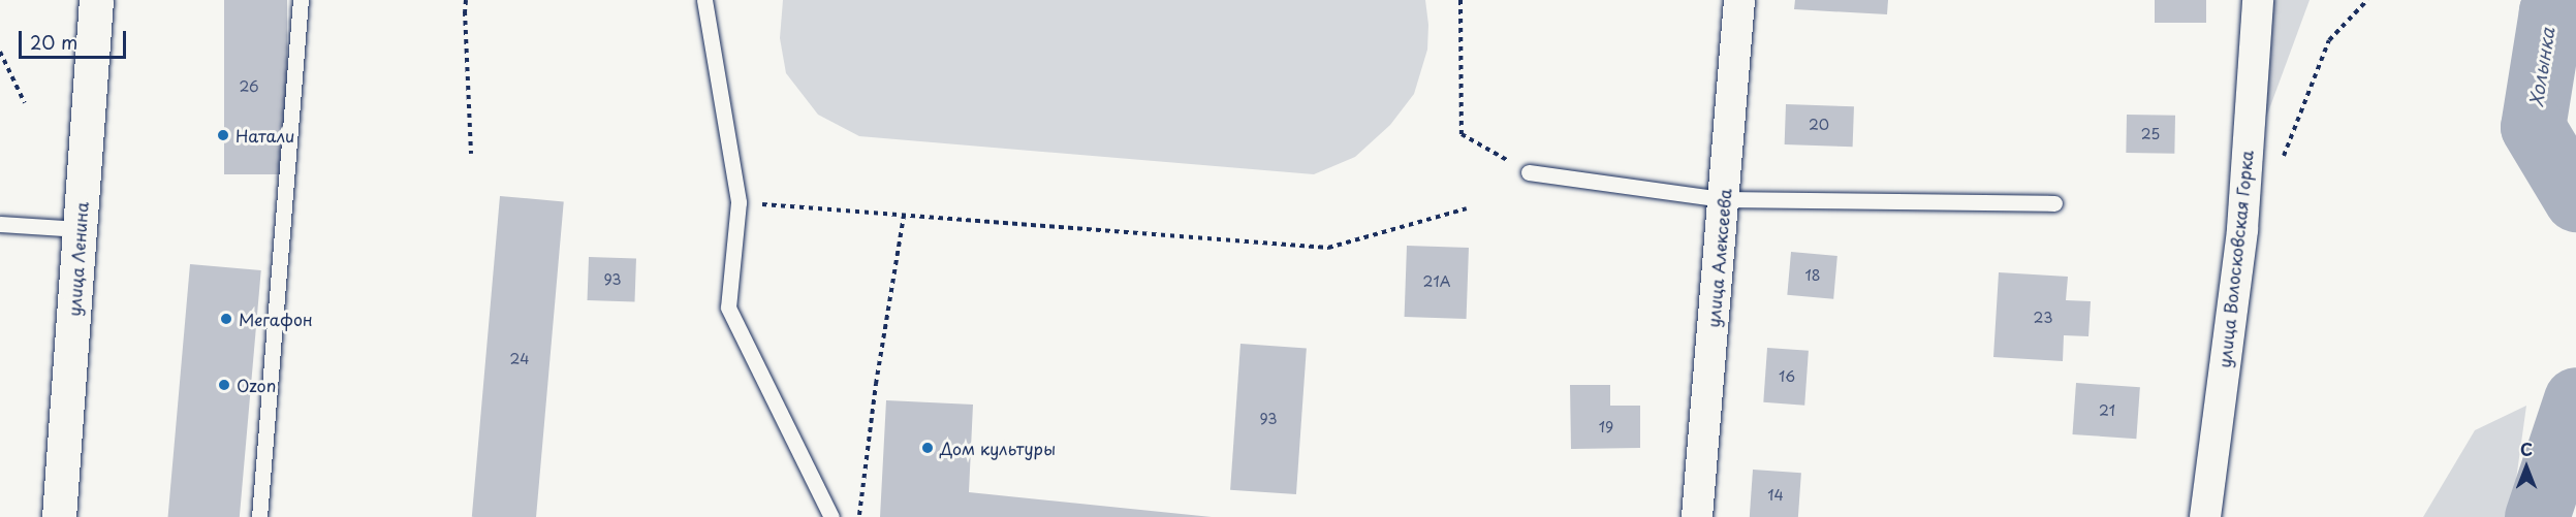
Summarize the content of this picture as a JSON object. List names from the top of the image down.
{
  "streets": {
    "main road": ["улица Ленина"],
    "street": ["улица Алексеева", "улица Волосковская Горка"]
  },
  "water": ["Холынка"],
  "places": [
    "Натали",
    "Мегафон",
    "Ozon",
    "Дом культуры"
  ],
  "house_numbers": [
    "26",
    "20",
    "25",
    "18",
    "93",
    "21А",
    "23",
    "24",
    "16",
    "21",
    "93",
    "19",
    "14"
  ],
  "scale_bar": "20 m",
  "north": "top"
}
